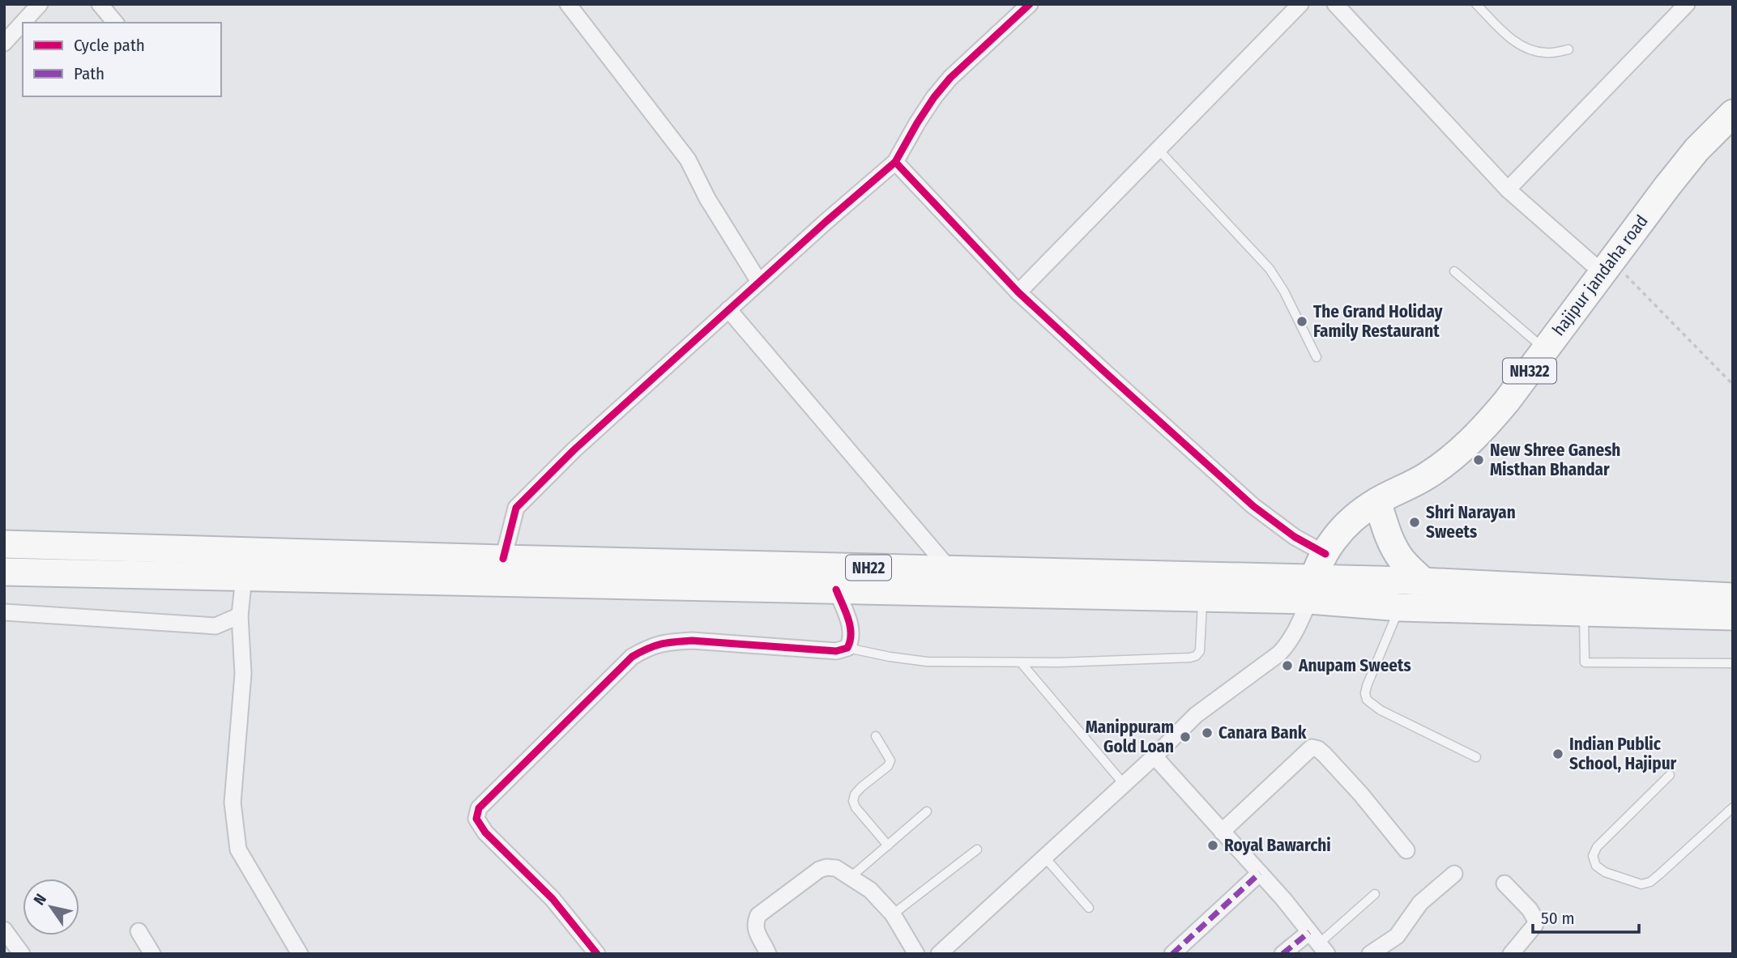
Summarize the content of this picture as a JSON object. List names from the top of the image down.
{
  "streets": {
    "highway": ["hajipur jandaha road", "NH322", "NH22"]
  },
  "crossings": [
    ["hajipur jandaha road", "NH22"]
  ],
  "places": [
    "The Grand Holiday Family Restaurant",
    "New Shree Ganesh Misthan Bhandar",
    "Shri Narayan Sweets",
    "Anupam Sweets",
    "Canara Bank",
    "Manippuram Gold Loan",
    "Indian Public School, Hajipur",
    "Royal Bawarchi"
  ],
  "legend": ["Cycle path", "Path"],
  "scale_bar": "50 m",
  "north": "top left"
}
